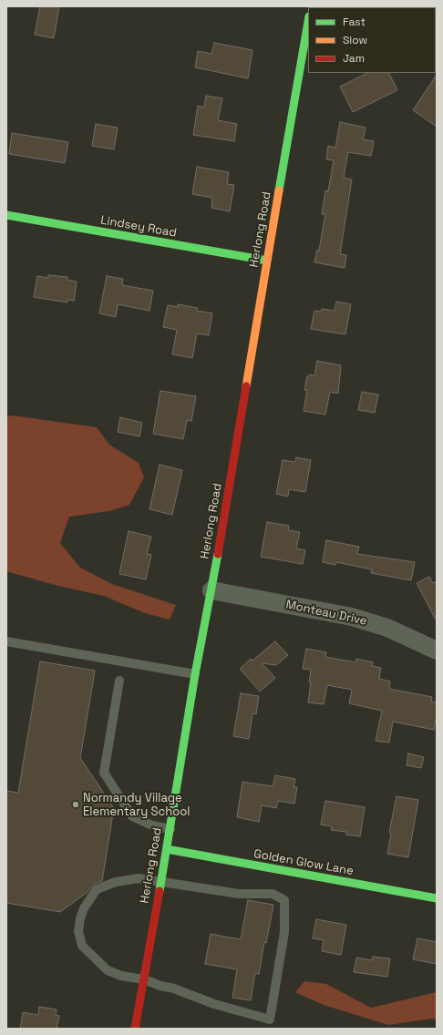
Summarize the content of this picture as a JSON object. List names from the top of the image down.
{
  "streets": {
    "street": [
      "Lindsey Road",
      "Herlong Road",
      "Monteau Drive",
      "Golden Glow Lane"
    ]
  },
  "crossings": [
    ["Lindsey Road", "Herlong Road"],
    ["Herlong Road", "Monteau Drive"],
    ["Herlong Road", "Golden Glow Lane"]
  ],
  "places": ["Normandy Village Elementary School"],
  "legend": ["Fast", "Slow", "Jam"]
}
